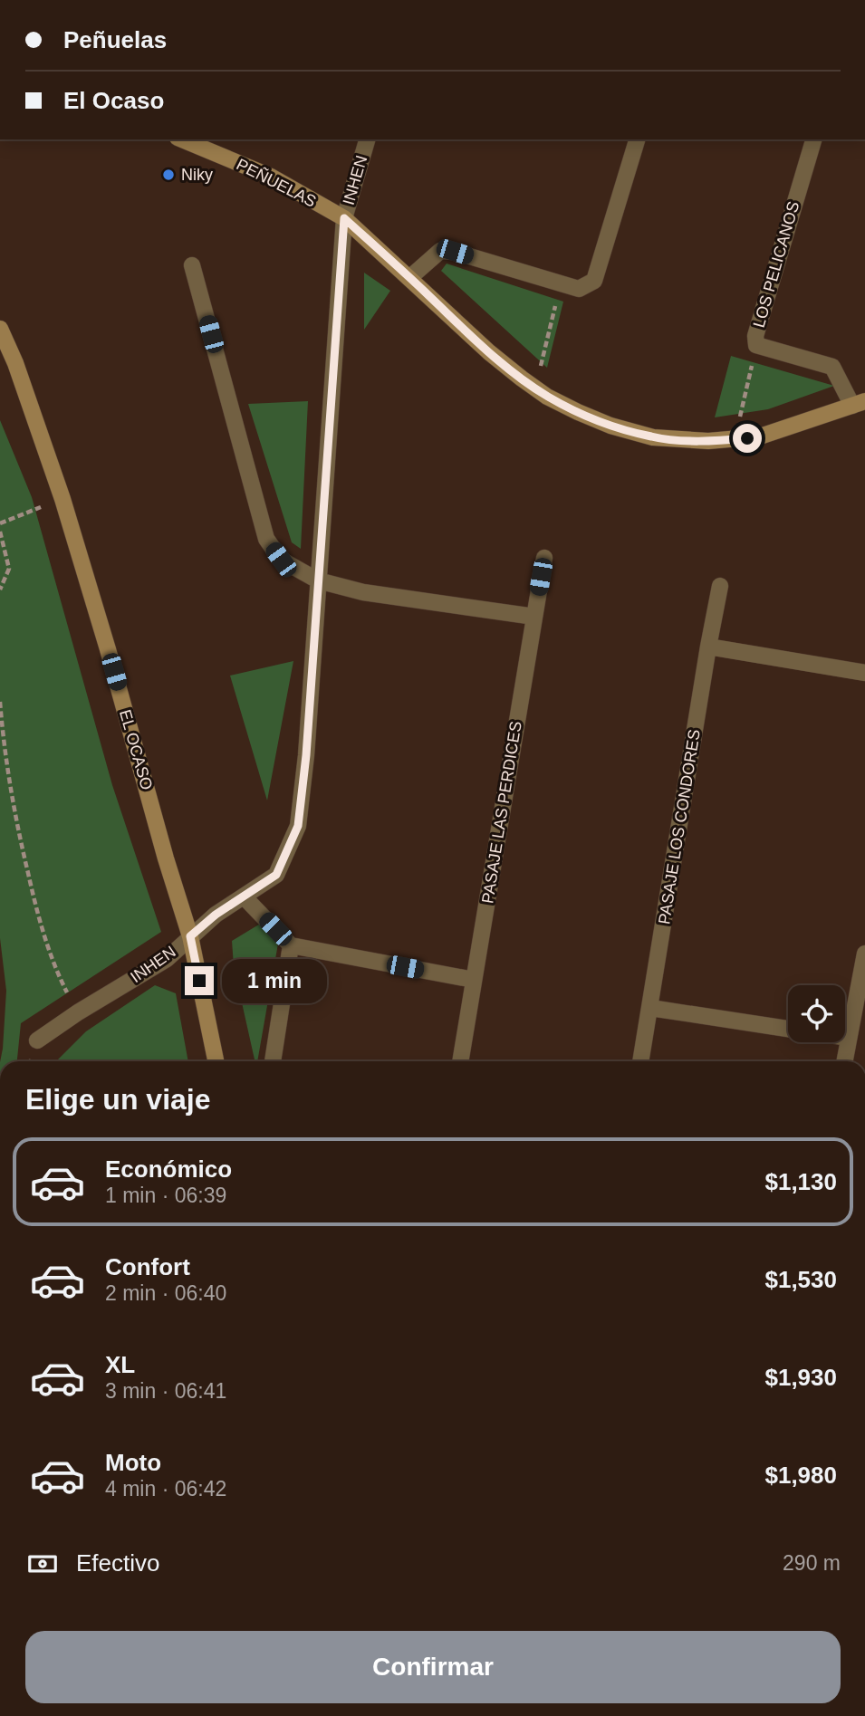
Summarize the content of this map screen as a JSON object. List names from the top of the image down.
{
  "streets": {
    "street": [
      "INHEN",
      "PEÑUELAS",
      "LOS PELICANOS",
      "EL OCASO",
      "PASAJE LAS PERDICES",
      "PASAJE LOS CONDORES"
    ]
  },
  "crossings": [
    ["INHEN", "PEÑUELAS"],
    ["INHEN", "EL OCASO"],
    ["PEÑUELAS", "LOS PELICANOS"]
  ],
  "places": ["Niky"],
  "page": {
    "banner": ["Peñuelas", "El Ocaso"],
    "bubble": "1 min",
    "heading": "Elige un viaje",
    "list": [
      {
        "name": "Económico",
        "note": "1 min · 06:39",
        "value": "$1,130"
      },
      {
        "name": "Confort",
        "note": "2 min · 06:40",
        "value": "$1,530"
      },
      {
        "name": "XL",
        "note": "3 min · 06:41",
        "value": "$1,930"
      },
      {
        "name": "Moto",
        "note": "4 min · 06:42",
        "value": "$1,980"
      }
    ],
    "pay": ["Efectivo", "290 m"],
    "buttons": "Confirmar"
  }
}
